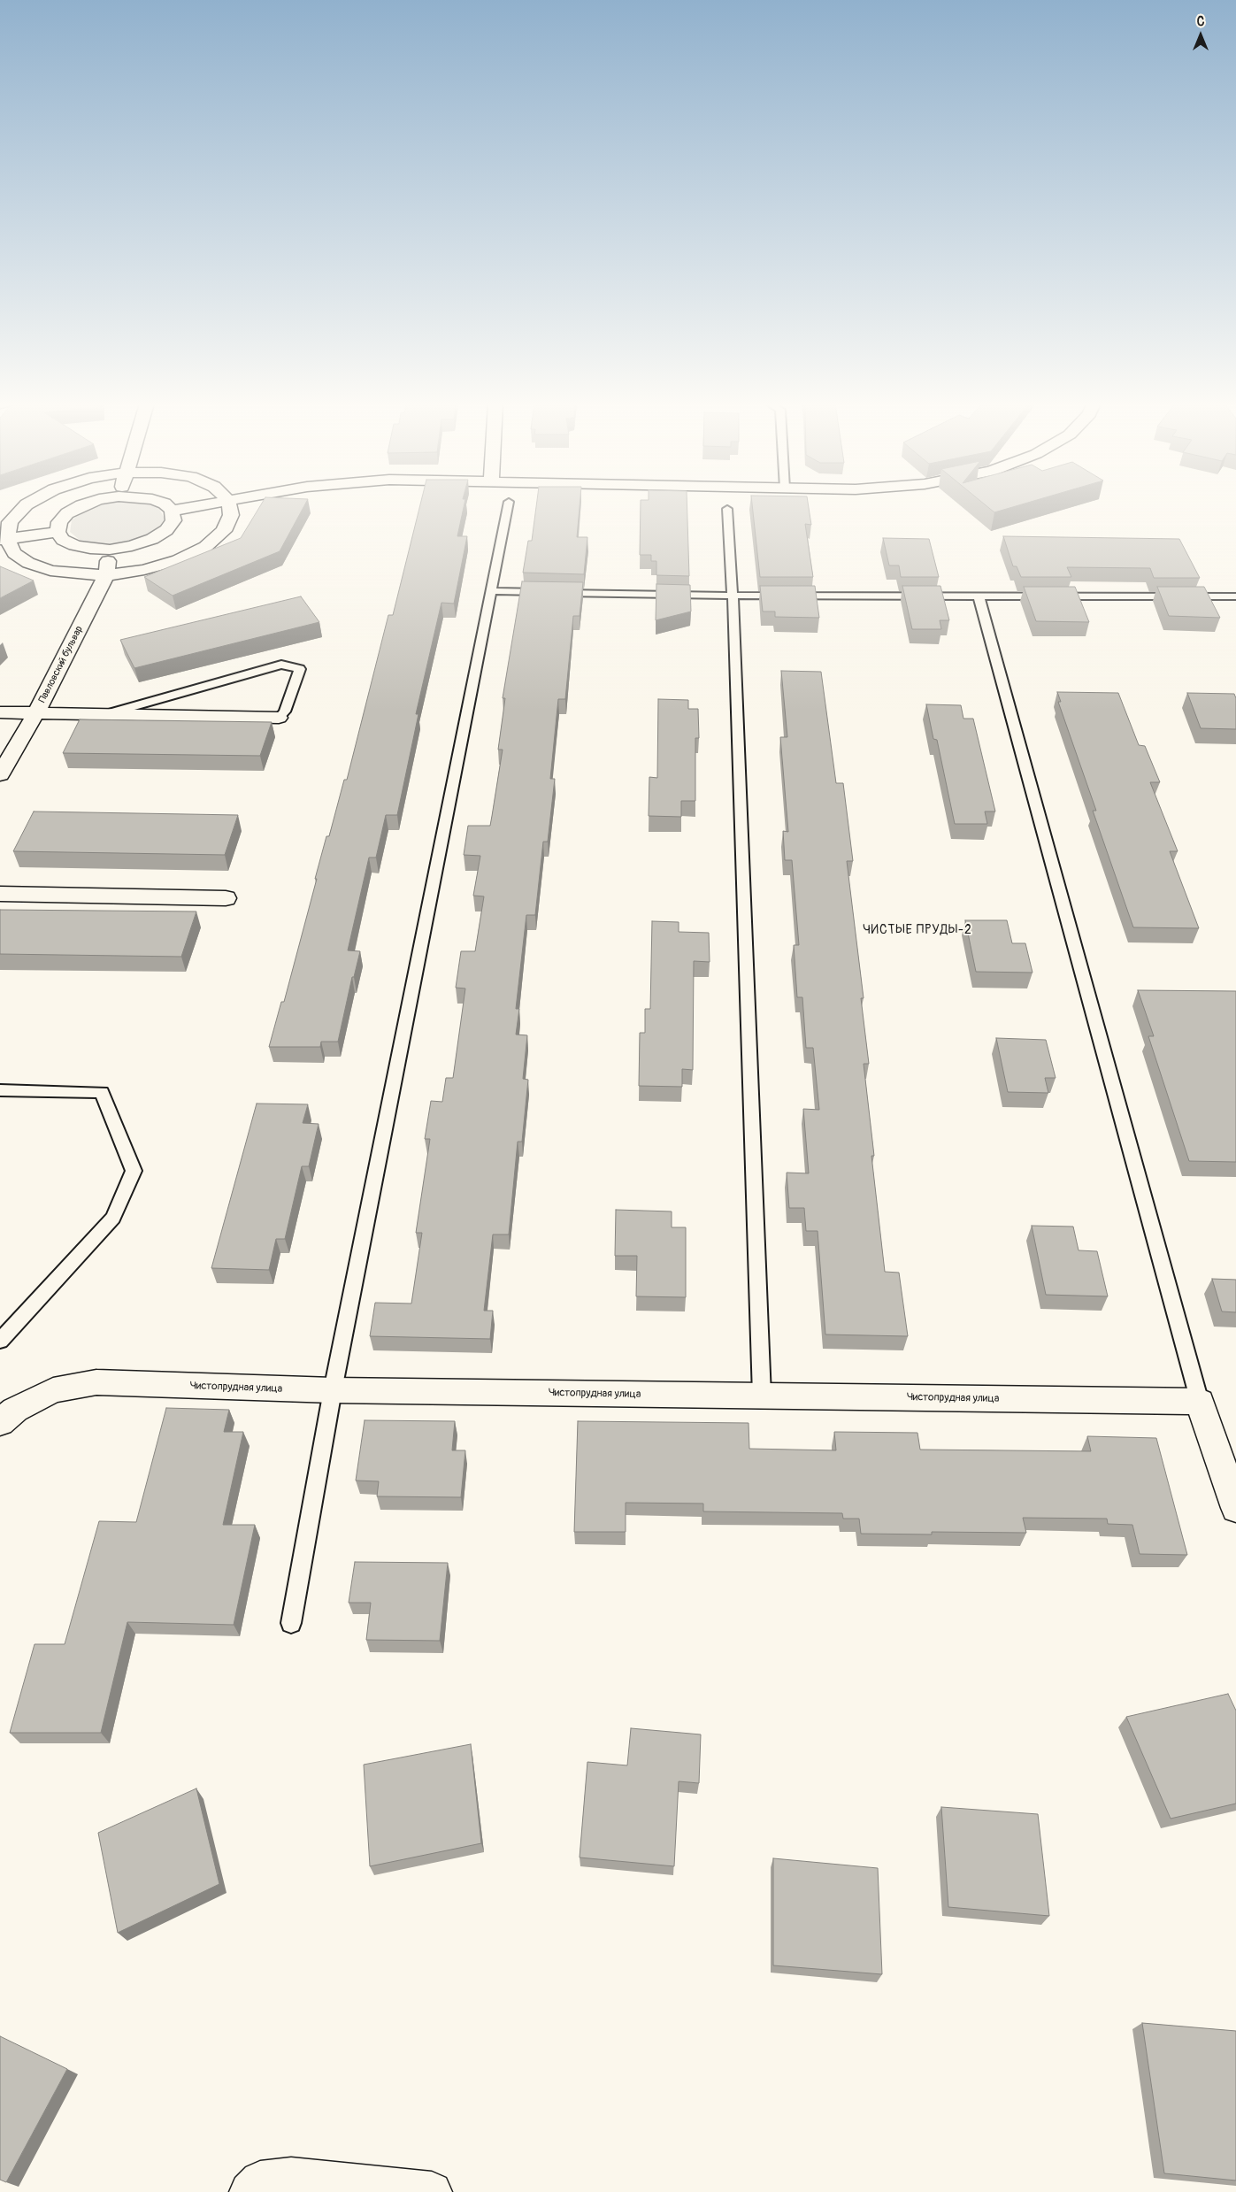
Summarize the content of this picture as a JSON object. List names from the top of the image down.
{
  "streets": {
    "street": ["Павловский бульвар", "Чистопрудная улица"]
  },
  "districts": ["ЧИСТЫЕ ПРУДЫ-2"],
  "north": "top"
}
